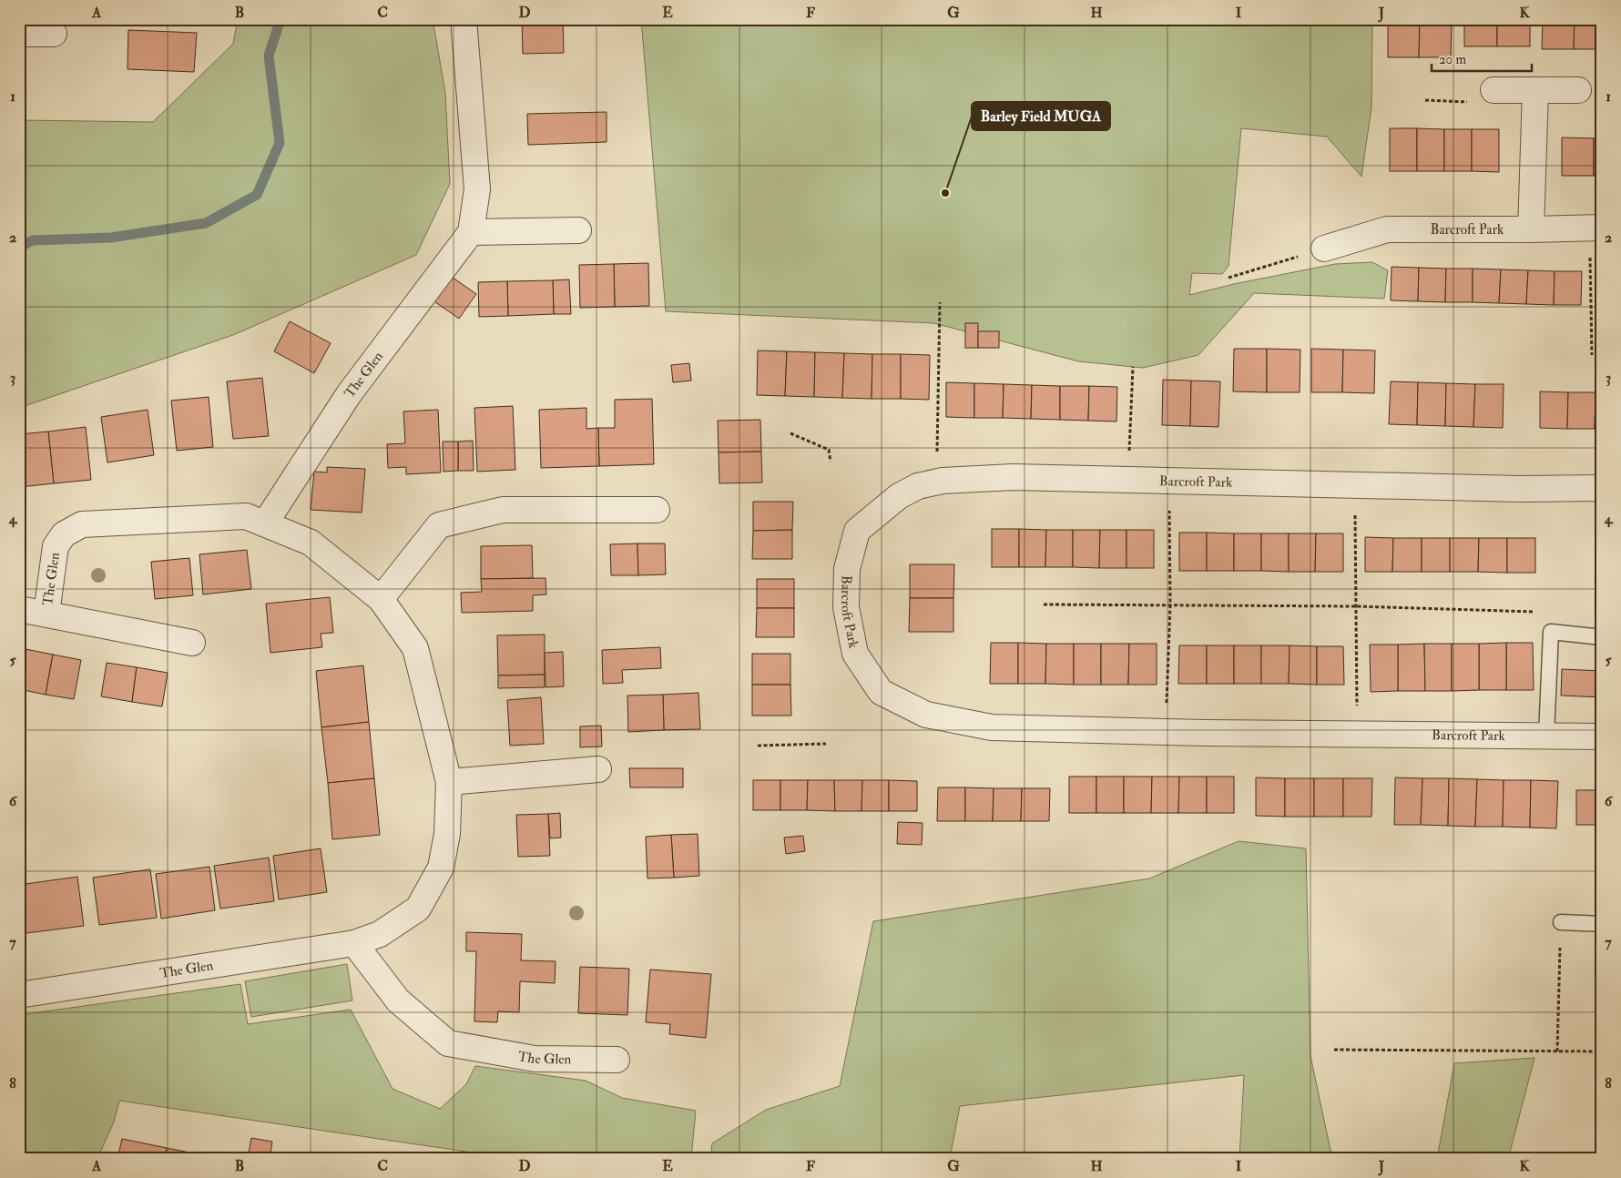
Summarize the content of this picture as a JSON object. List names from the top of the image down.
{
  "streets": {
    "street": ["Barcroft Park", "The Glen"]
  },
  "places": ["Barley Field MUGA"],
  "scale_bar": "20 m",
  "grid": {
    "columns": [
      "A",
      "B",
      "C",
      "D",
      "E",
      "F",
      "G",
      "H",
      "I",
      "J",
      "K"
    ],
    "rows": [
      "1",
      "2",
      "3",
      "4",
      "5",
      "6",
      "7",
      "8"
    ]
  }
}
